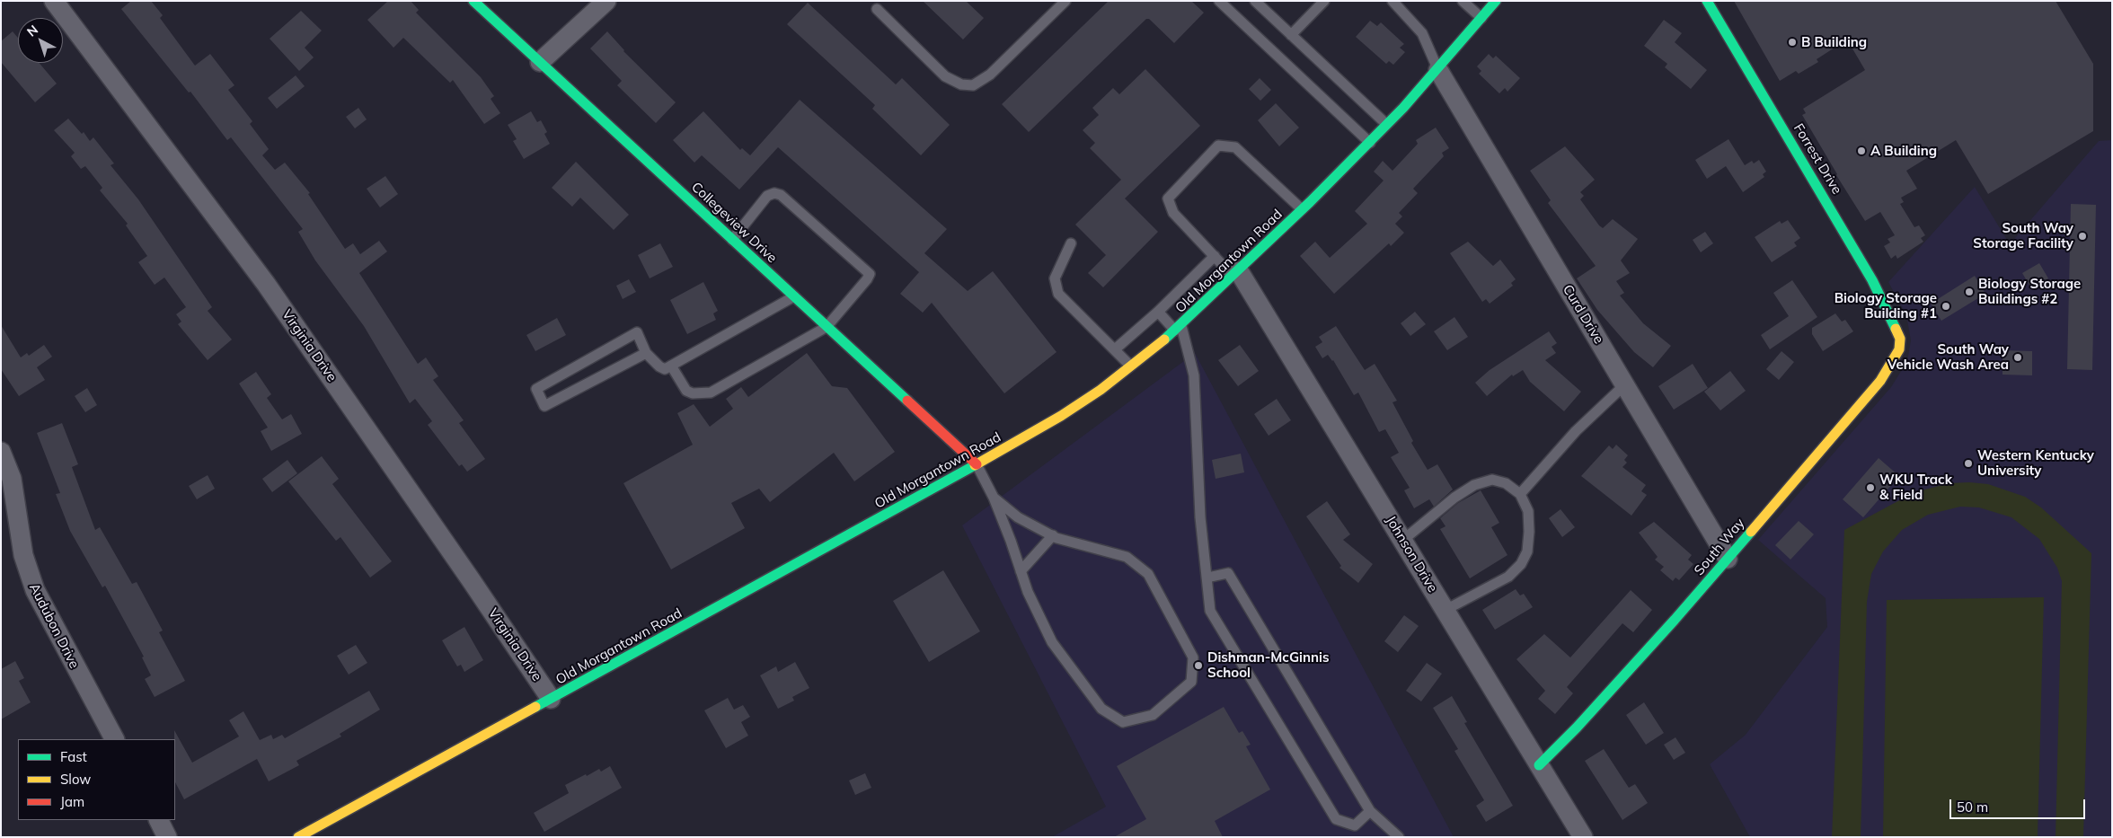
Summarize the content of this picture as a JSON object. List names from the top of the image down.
{
  "streets": {
    "street": [
      "Forrest Drive",
      "Collegeview Drive",
      "Old Morgantown Road",
      "Curd Drive",
      "Virginia Drive",
      "South Way",
      "Johnson Drive",
      "Audubon Drive"
    ]
  },
  "crossings": [
    ["Forrest Drive", "South Way"],
    ["Collegeview Drive", "Old Morgantown Road"],
    ["Old Morgantown Road", "Curd Drive"],
    ["Old Morgantown Road", "Virginia Drive"],
    ["Old Morgantown Road", "Johnson Drive"],
    ["Curd Drive", "South Way"],
    ["South Way", "Johnson Drive"]
  ],
  "places": [
    "B Building",
    "A Building",
    "South Way Storage Facility",
    "Biology Storage Buildings #2",
    "Biology Storage Building #1",
    "South Way Vehicle Wash Area",
    "Western Kentucky University",
    "WKU Track & Field",
    "Dishman-McGinnis School"
  ],
  "legend": ["Fast", "Slow", "Jam"],
  "scale_bar": "50 m",
  "north": "top left"
}
